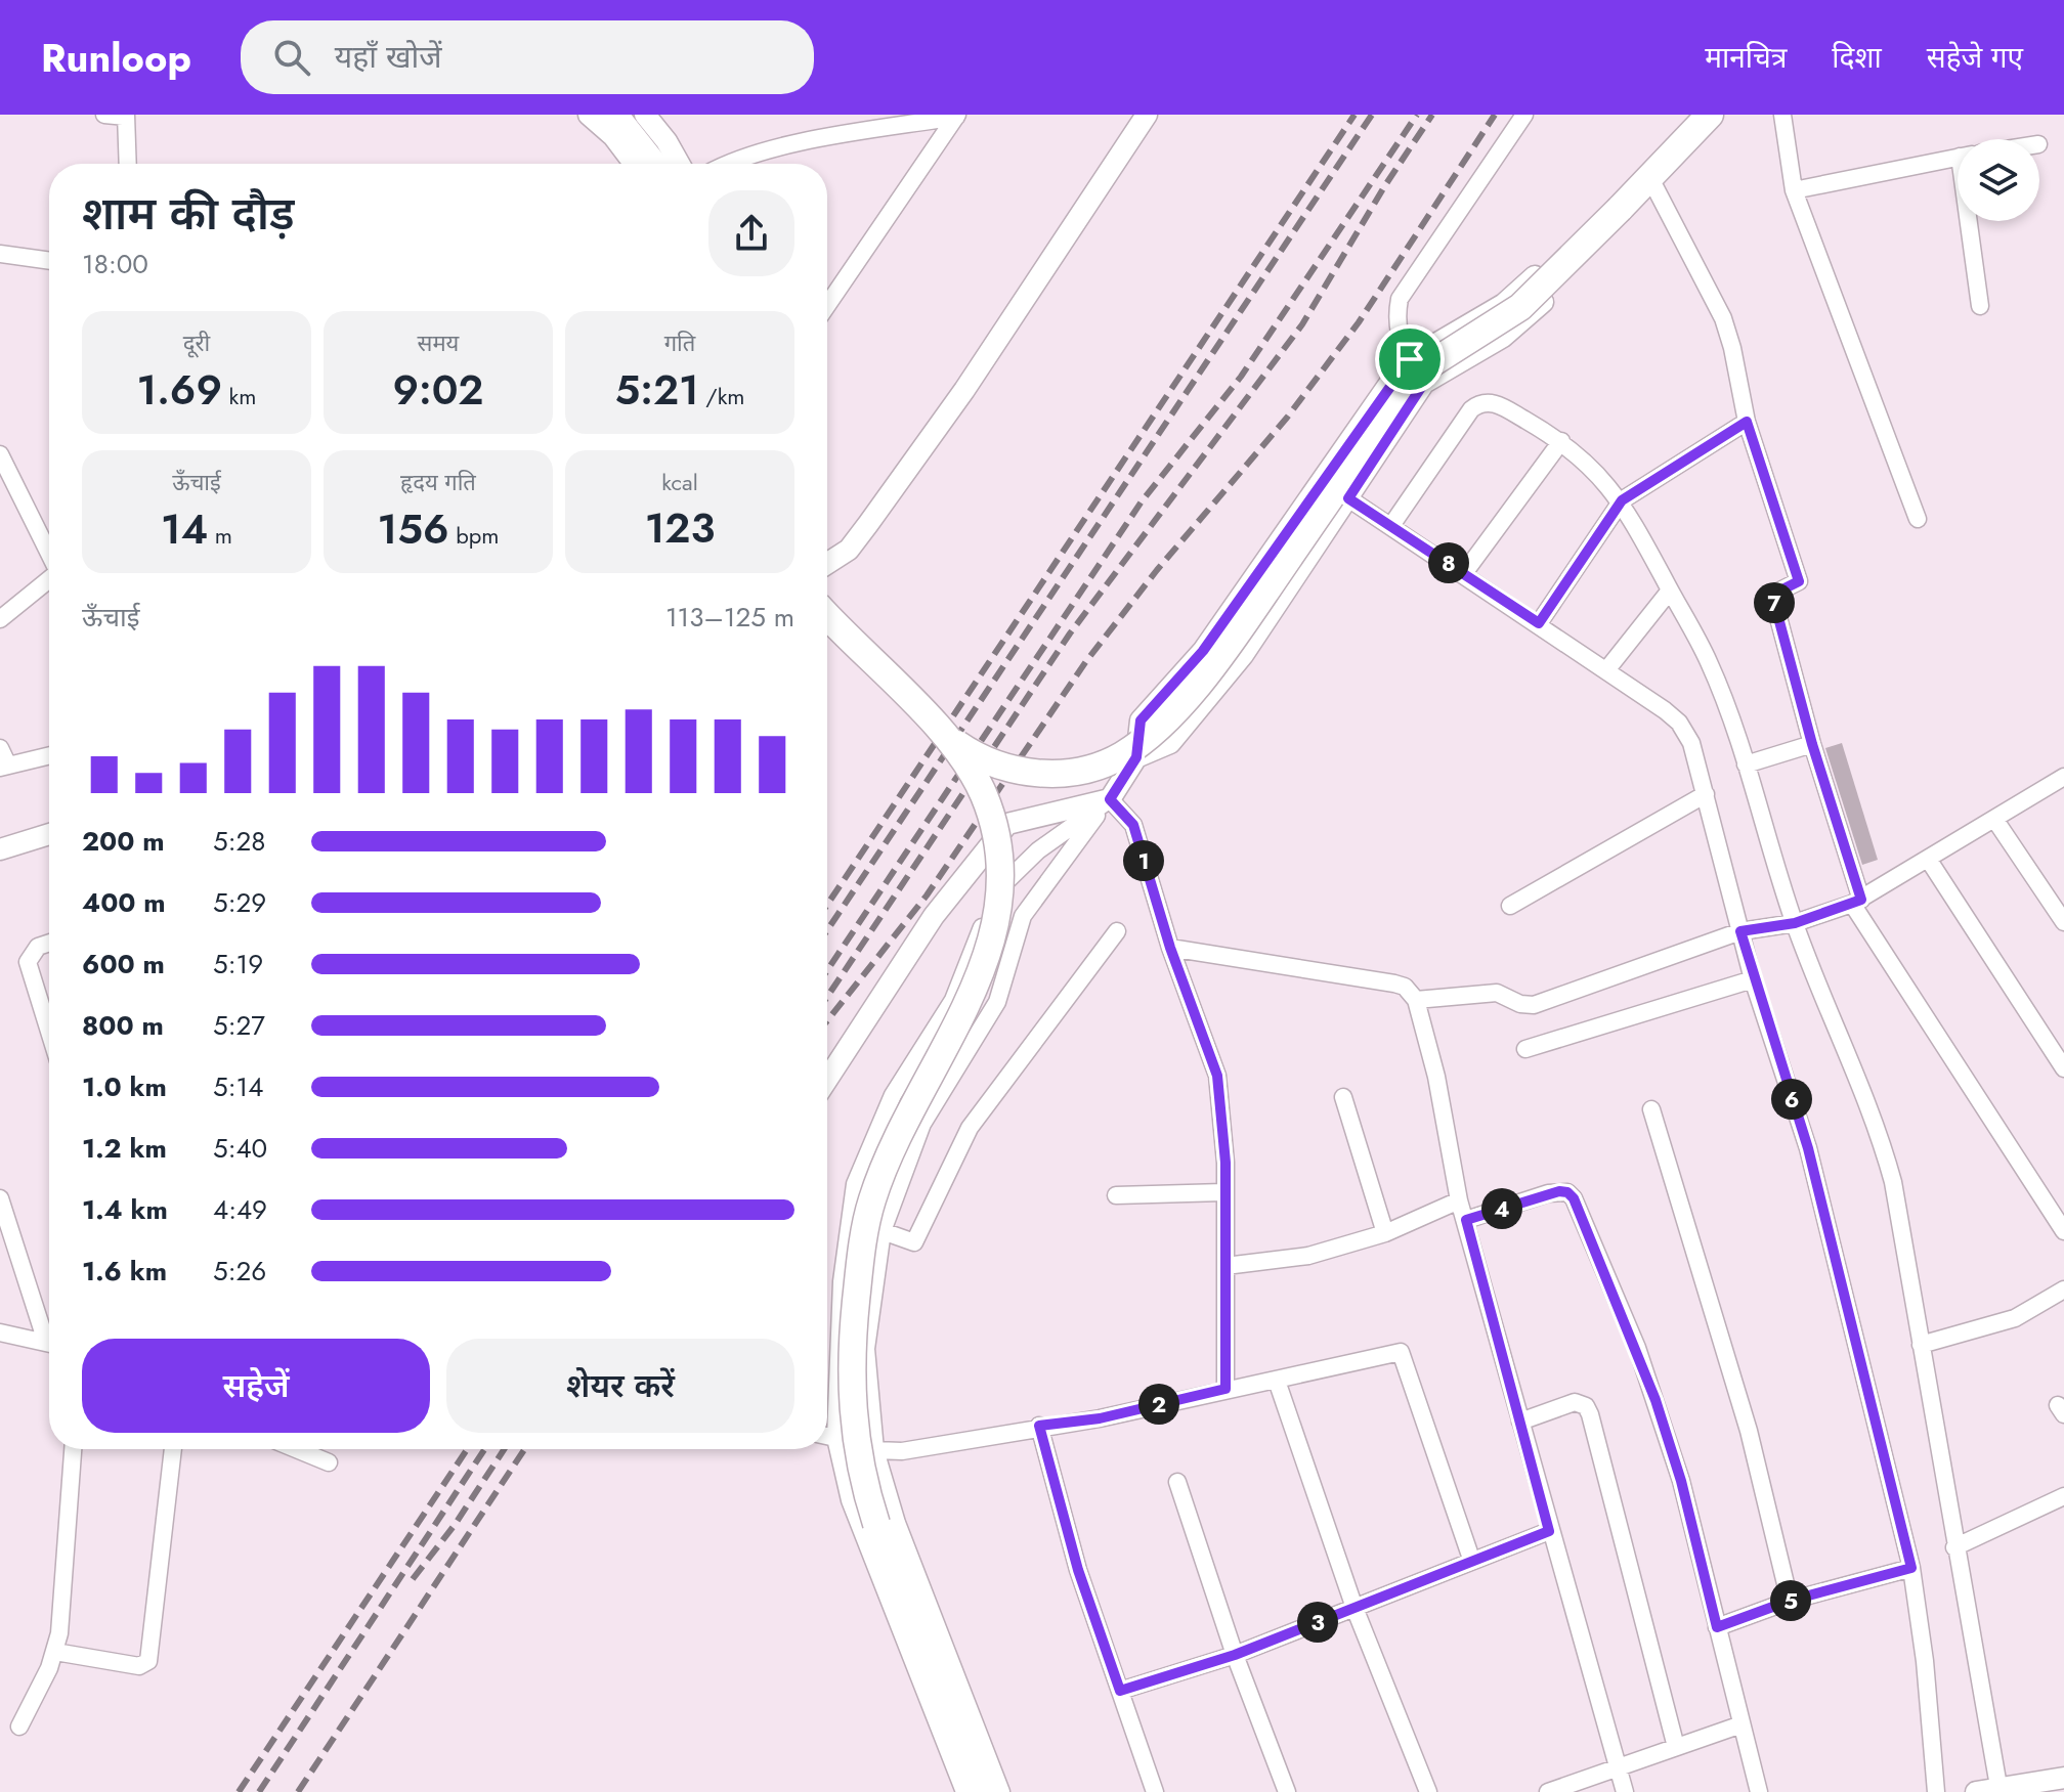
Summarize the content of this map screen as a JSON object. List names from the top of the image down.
{
  "page": {
    "header": "Runloop",
    "search": "यहाँ खोजें",
    "nav": ["मानचित्र", "दिशा", "सहेजे गए"],
    "heading": ["शाम की दौड़", "18:00"],
    "stats": [
      ["दूरी", "1.69 km"],
      ["समय", "9:02"],
      ["गति", "5:21 /km"],
      ["ऊँचाई", "14 m"],
      ["हृदय गति", "156 bpm"],
      ["kcal", "123"]
    ],
    "pins": [
      "8",
      "7",
      "1",
      "6",
      "4",
      "2",
      "5",
      "3"
    ],
    "chart": ["ऊँचाई", "113–125 m"],
    "list": [
      {
        "name": "200 m",
        "note": "5:28"
      },
      {
        "name": "400 m",
        "note": "5:29"
      },
      {
        "name": "600 m",
        "note": "5:19"
      },
      {
        "name": "800 m",
        "note": "5:27"
      },
      {
        "name": "1.0 km",
        "note": "5:14"
      },
      {
        "name": "1.2 km",
        "note": "5:40"
      },
      {
        "name": "1.4 km",
        "note": "4:49"
      },
      {
        "name": "1.6 km",
        "note": "5:26"
      }
    ],
    "buttons": ["सहेजें", "शेयर करें"]
  }
}
